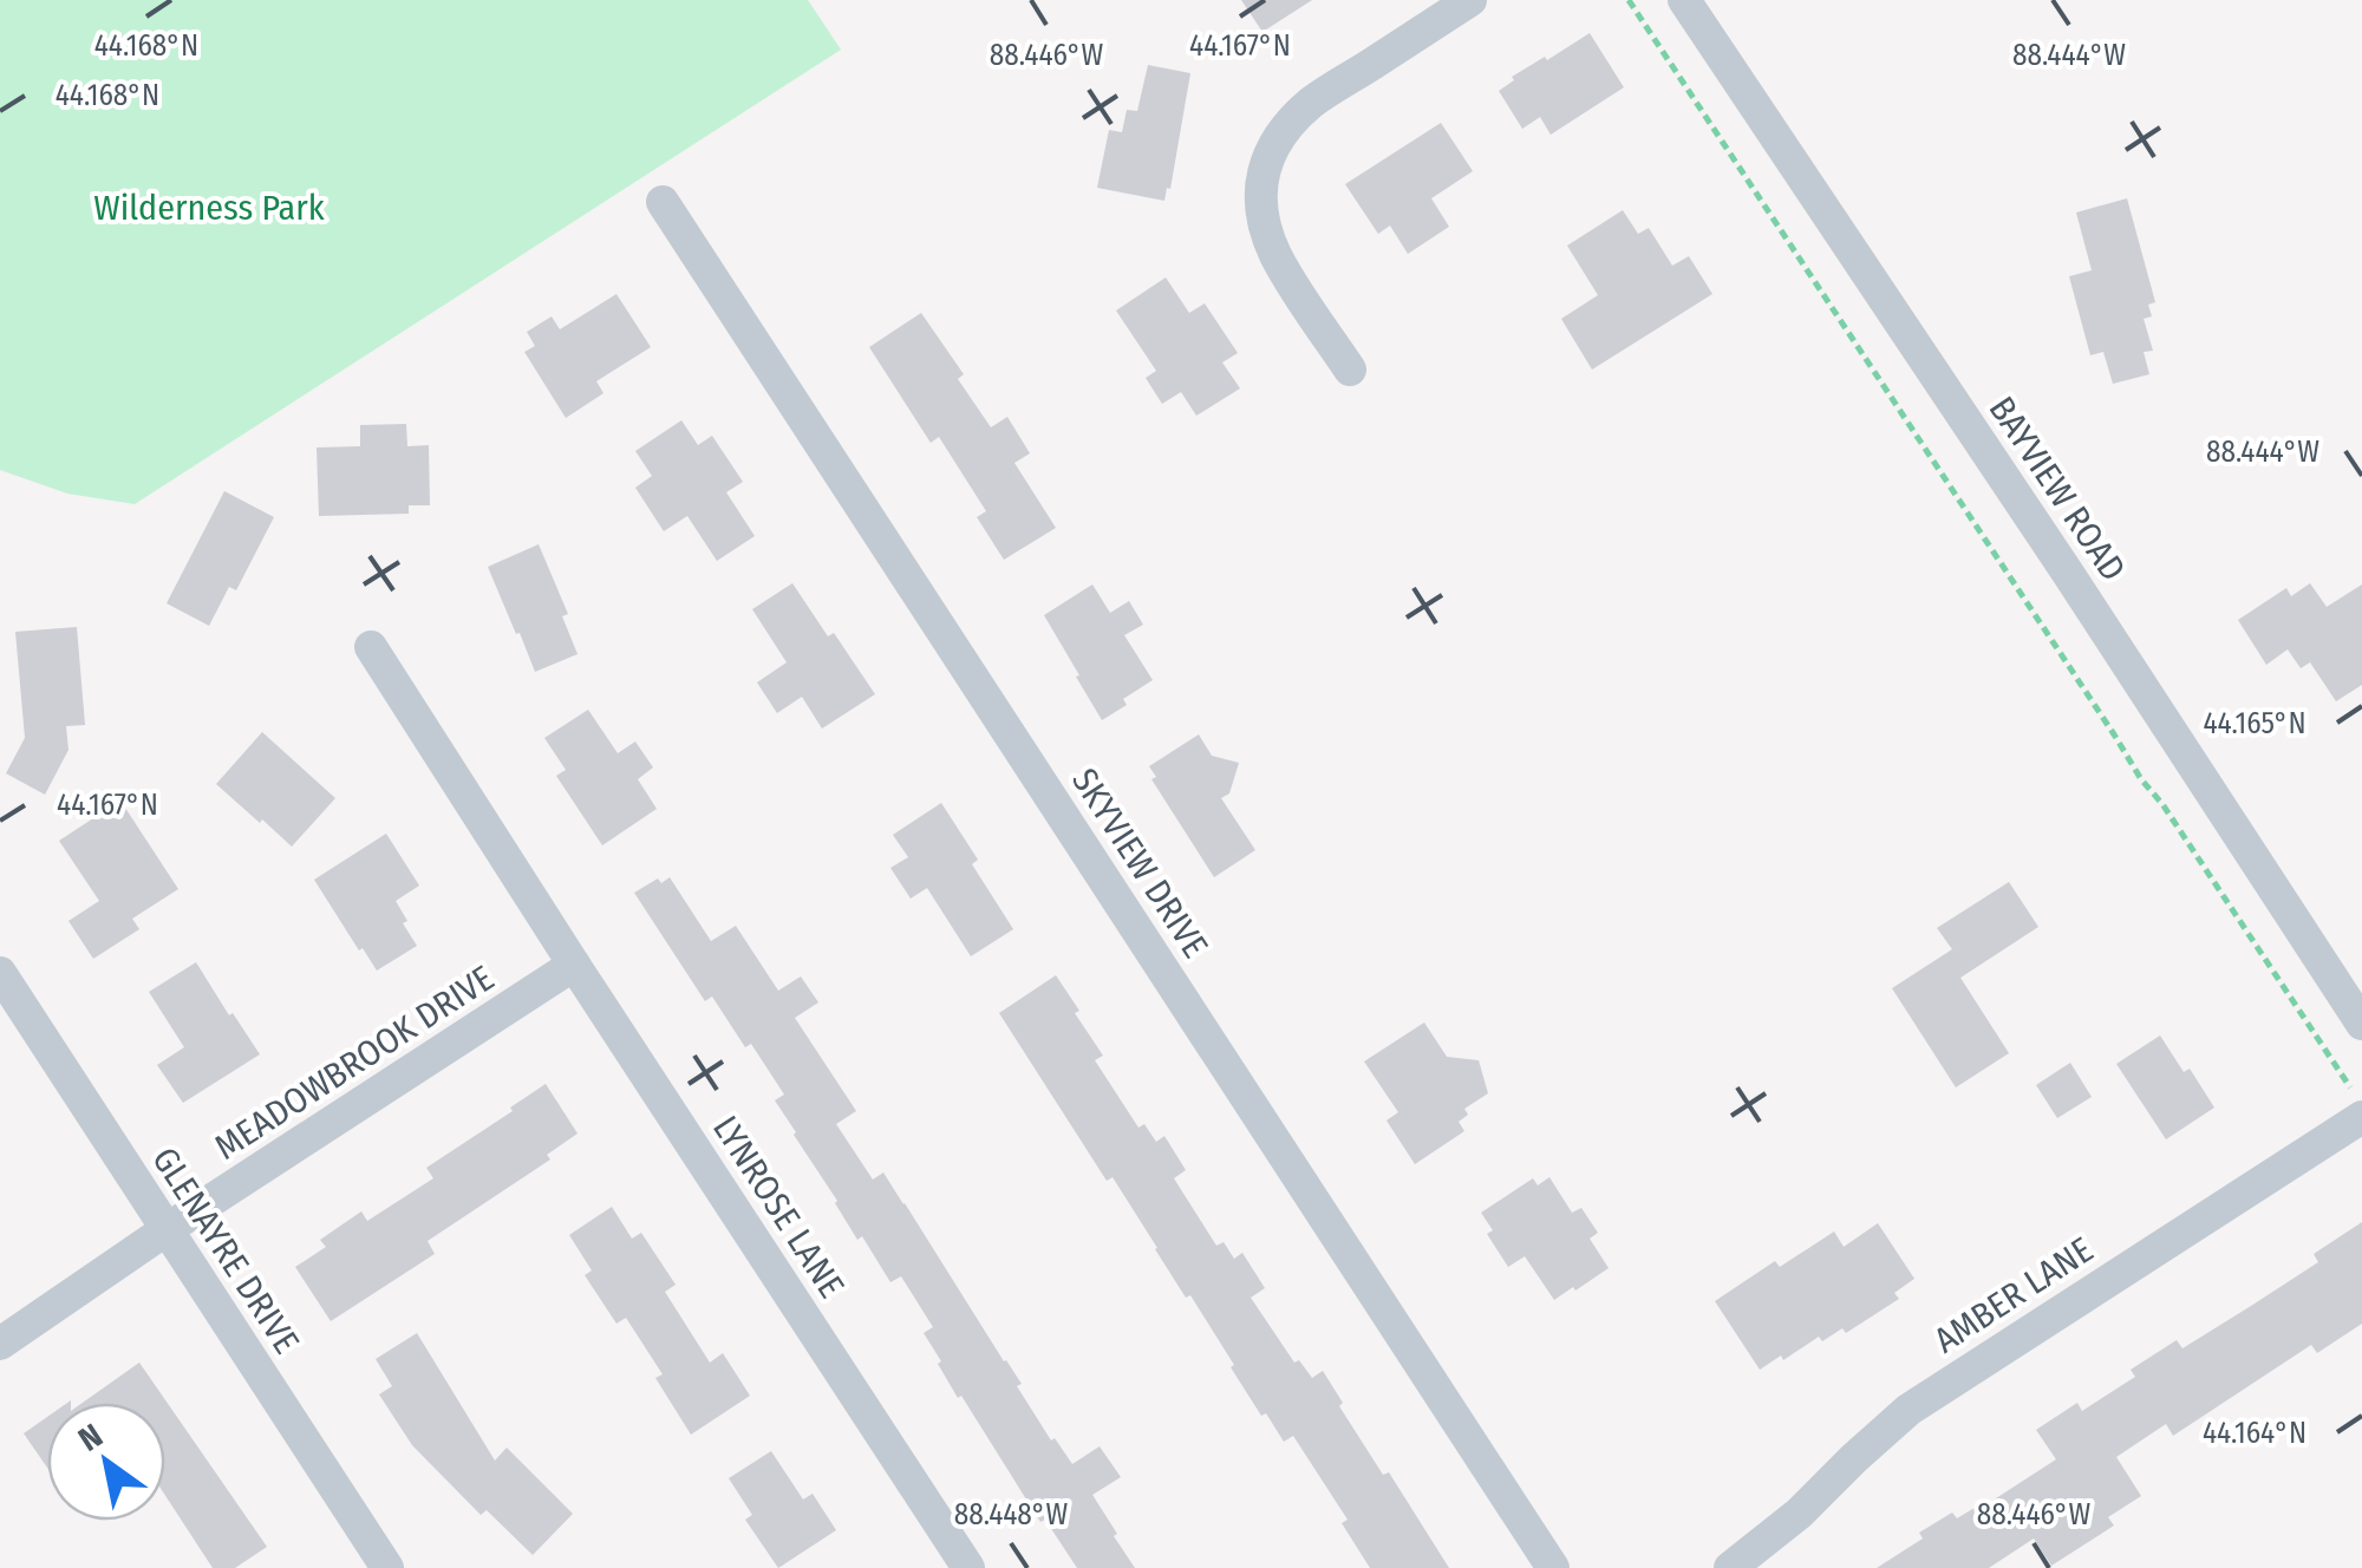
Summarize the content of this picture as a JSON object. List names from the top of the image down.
{
  "streets": {
    "street": [
      "BAYVIEW ROAD",
      "SKYVIEW DRIVE",
      "MEADOWBROOK DRIVE",
      "LYNROSE LANE",
      "GLENAYRE DRIVE",
      "AMBER LANE"
    ]
  },
  "crossings": [
    ["MEADOWBROOK DRIVE", "LYNROSE LANE"],
    ["MEADOWBROOK DRIVE", "GLENAYRE DRIVE"]
  ],
  "parks": ["Wilderness Park"],
  "north": "top left",
  "coordinates": [
    "44.168°N",
    "44.167°N",
    "88.446°W",
    "88.444°W",
    "44.165°N",
    "44.164°N",
    "88.448°W"
  ]
}
